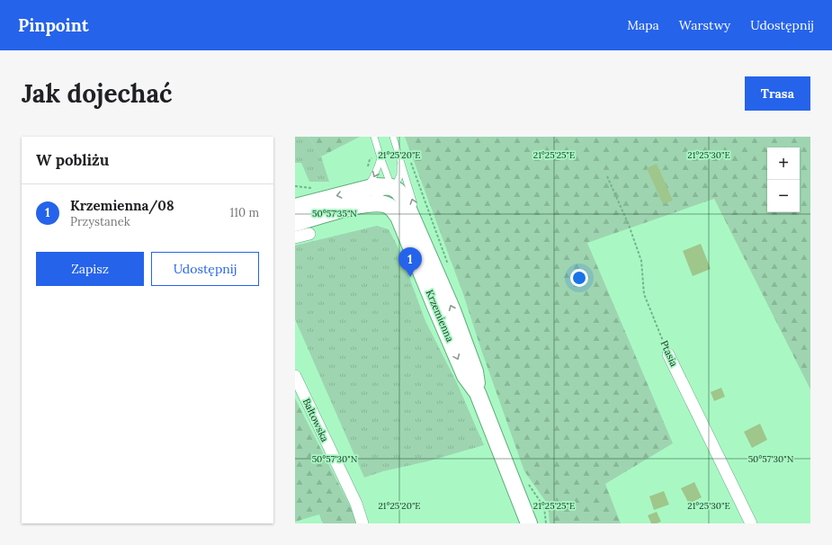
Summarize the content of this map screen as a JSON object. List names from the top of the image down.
{
  "streets": {
    "main road": ["Krzemienna"],
    "street": ["Ptasia", "Bałtowska"]
  },
  "page": {
    "header": "Pinpoint",
    "nav": ["Mapa", "Warstwy", "Udostępnij"],
    "buttons": [
      "Trasa",
      ["Zapisz", "Udostępnij"]
    ],
    "title": "Jak dojechać",
    "heading": "W pobliżu",
    "map_buttons": ["+", "−"],
    "list": [
      {
        "mark": "1",
        "name": "Krzemienna/08",
        "note": "Przystanek",
        "value": "110 m"
      }
    ],
    "pins": "1"
  },
  "coordinates": [
    "21°25'20\"E",
    "21°25'25\"E",
    "21°25'30\"E",
    "50°57'35\"N",
    "50°57'30\"N"
  ]
}
